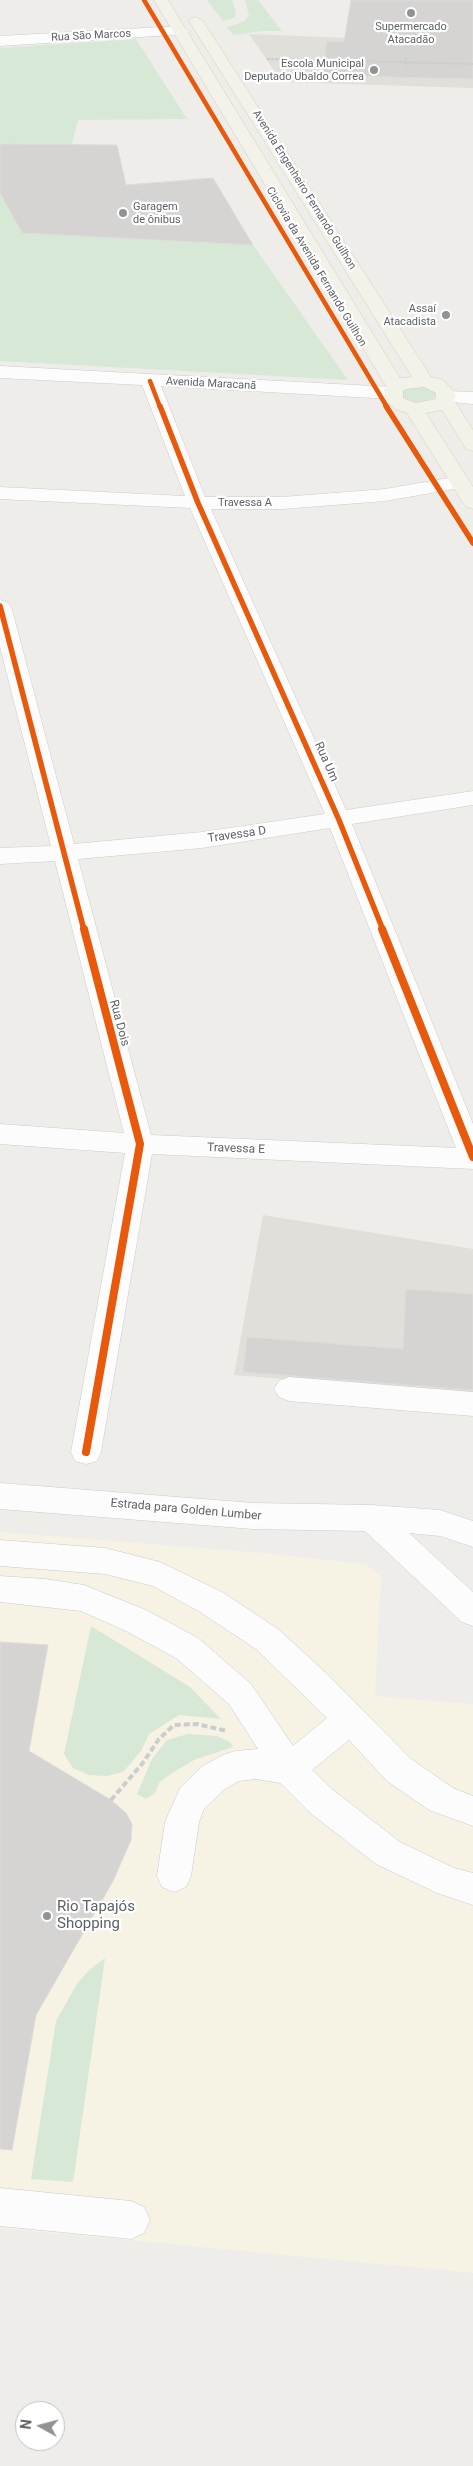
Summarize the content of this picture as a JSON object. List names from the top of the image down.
{
  "streets": {
    "main road": ["Avenida Engenheiro Fernando Guilhon"],
    "street": [
      "Rua São Marcos",
      "Avenida Maracanã",
      "Travessa A",
      "Rua Um",
      "Travessa D",
      "Rua Dois",
      "Travessa E",
      "Estrada para Golden Lumber"
    ],
    "cycle path": ["Ciclovia da Avenida Fernando Guilhon"]
  },
  "crossings": [
    ["Rua São Marcos", "Avenida Engenheiro Fernando Guilhon"],
    ["Avenida Engenheiro Fernando Guilhon", "Avenida Maracanã"],
    ["Avenida Engenheiro Fernando Guilhon", "Travessa A"],
    ["Avenida Maracanã", "Rua Um"],
    ["Travessa A", "Rua Um"],
    ["Rua Um", "Travessa D"],
    ["Rua Um", "Travessa E"],
    ["Travessa D", "Rua Dois"],
    ["Rua Dois", "Travessa E"]
  ],
  "places": [
    "Supermercado Atacadão",
    "Escola Municipal Deputado Ubaldo Correa",
    "Garagem de ônibus",
    "Assaí Atacadista",
    "Rio Tapajós Shopping"
  ],
  "north": "left"
}
